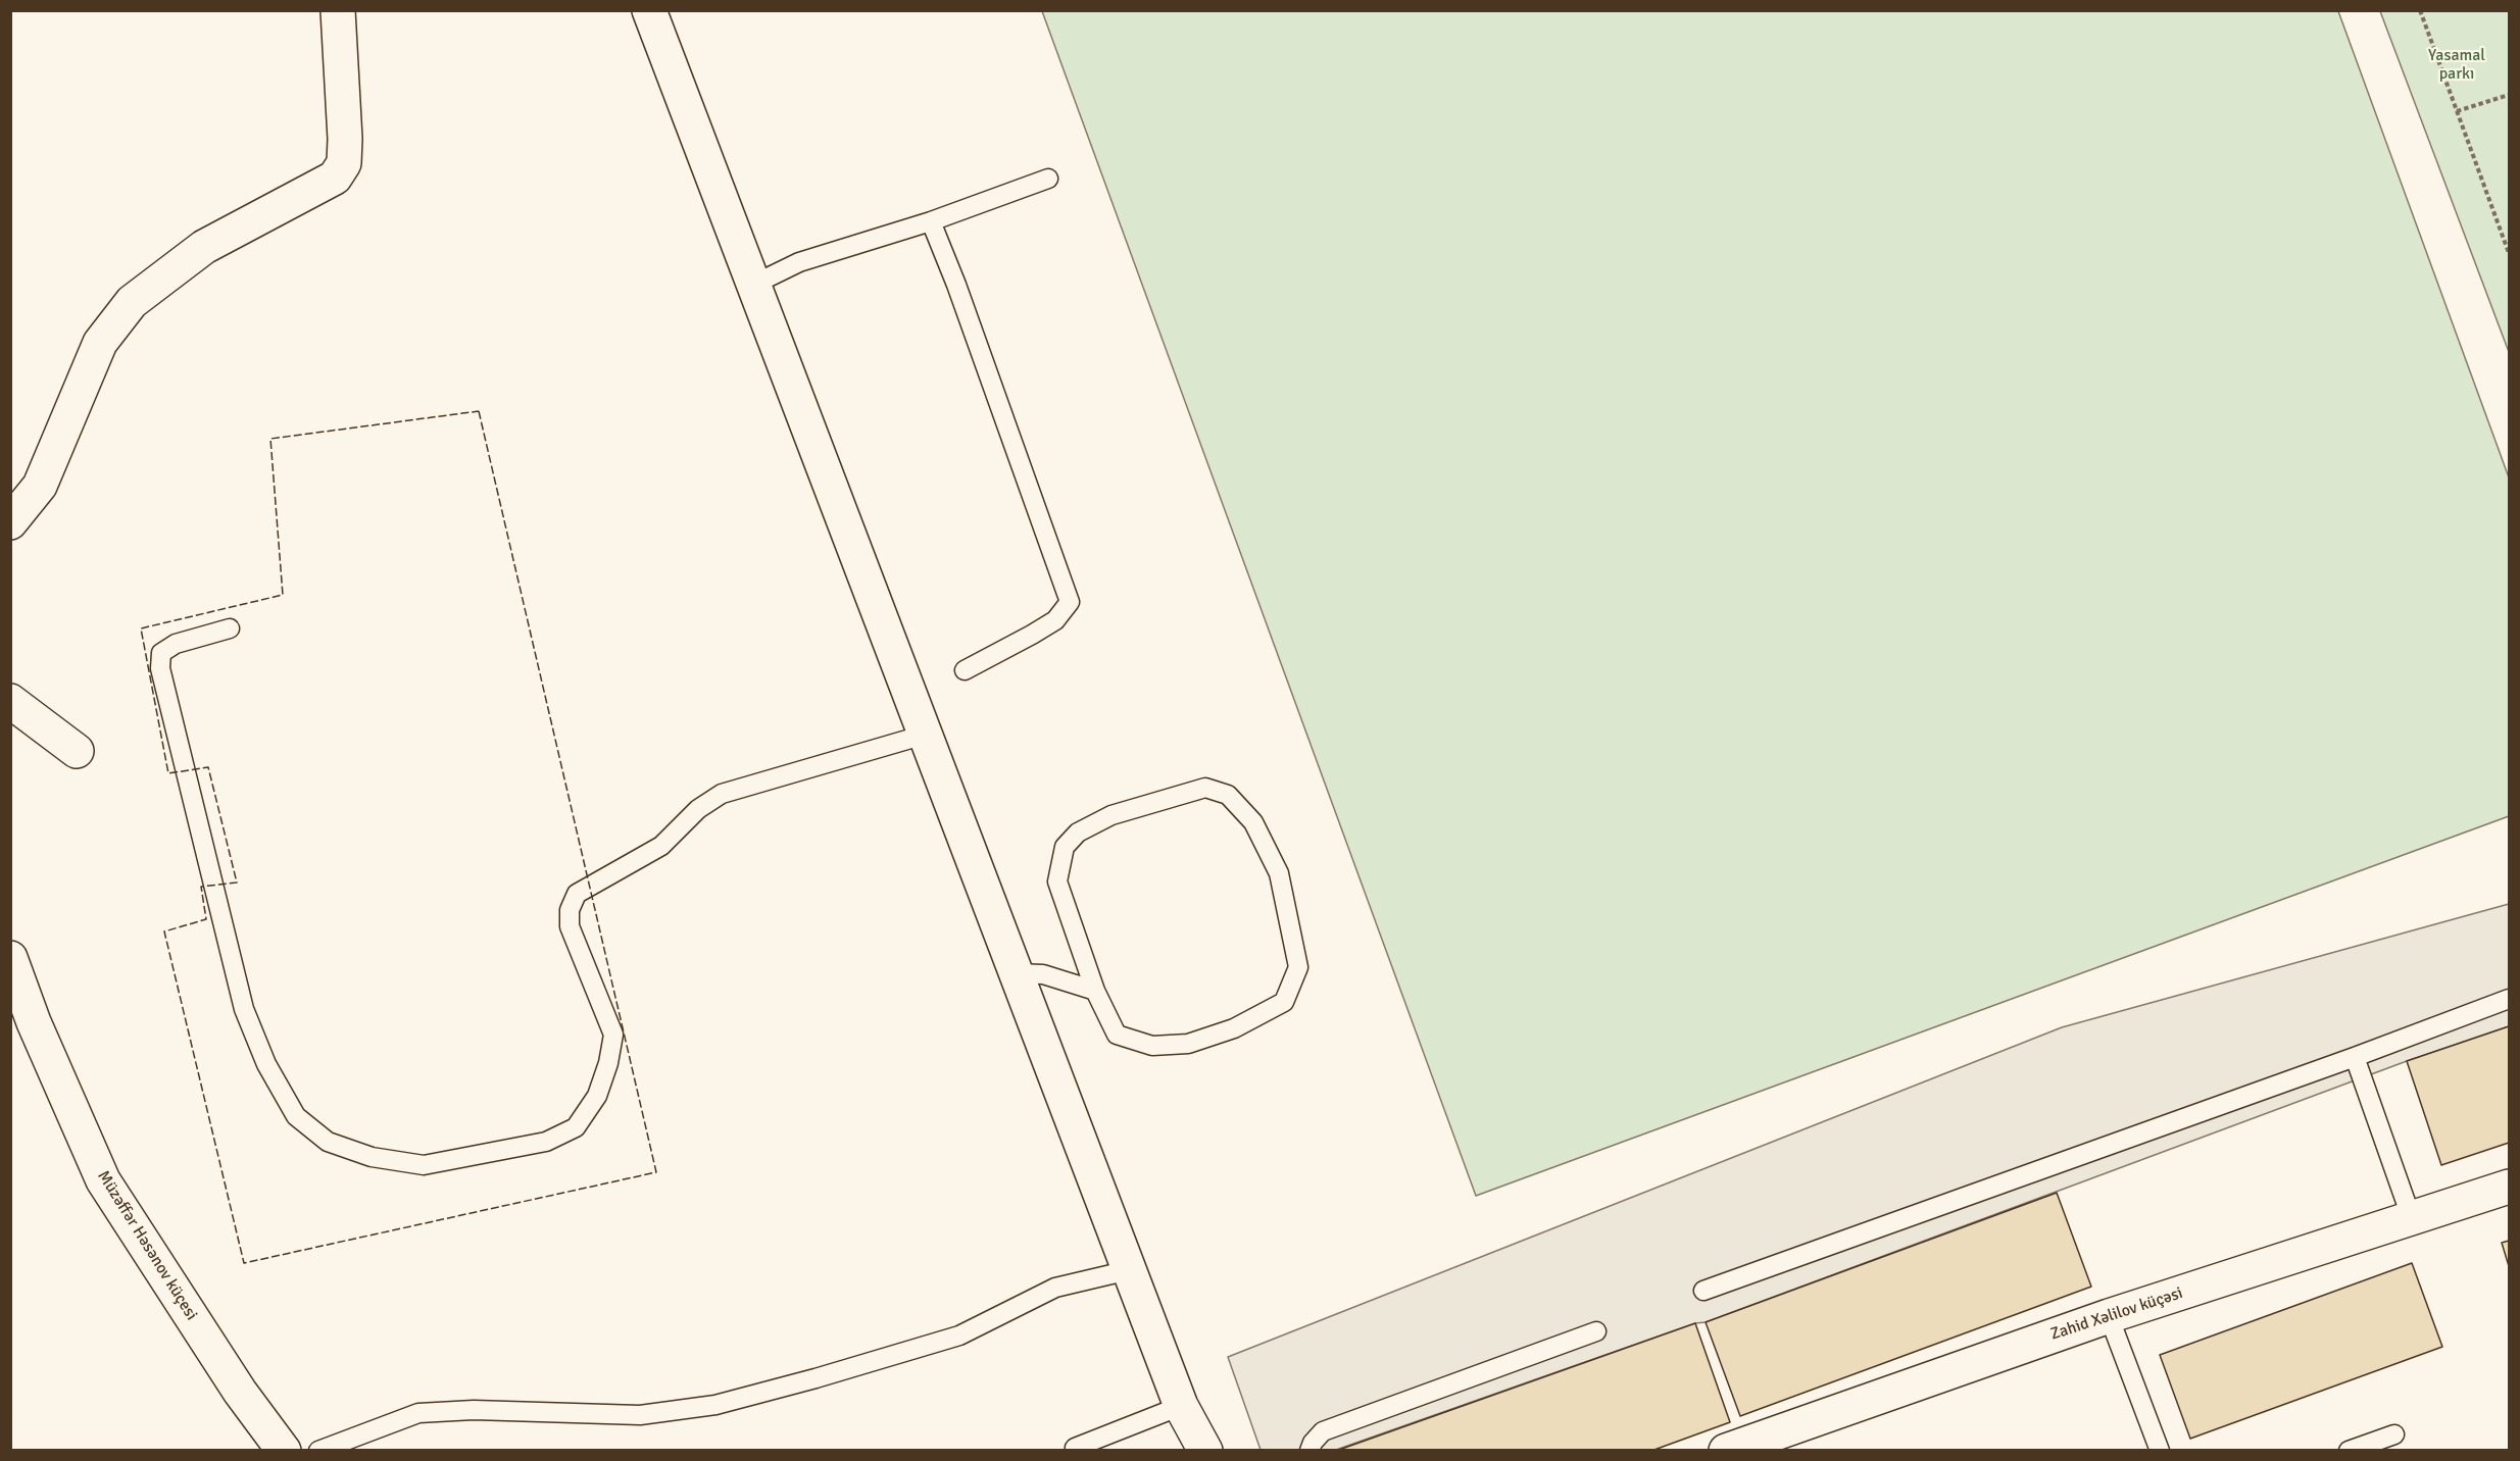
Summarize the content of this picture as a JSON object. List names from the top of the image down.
{
  "streets": {
    "street": ["Müzəffər Həsənov küçesi", "Zahid Xəlilov küçəsi"]
  },
  "parks": ["Yasamal parkı"]
}
